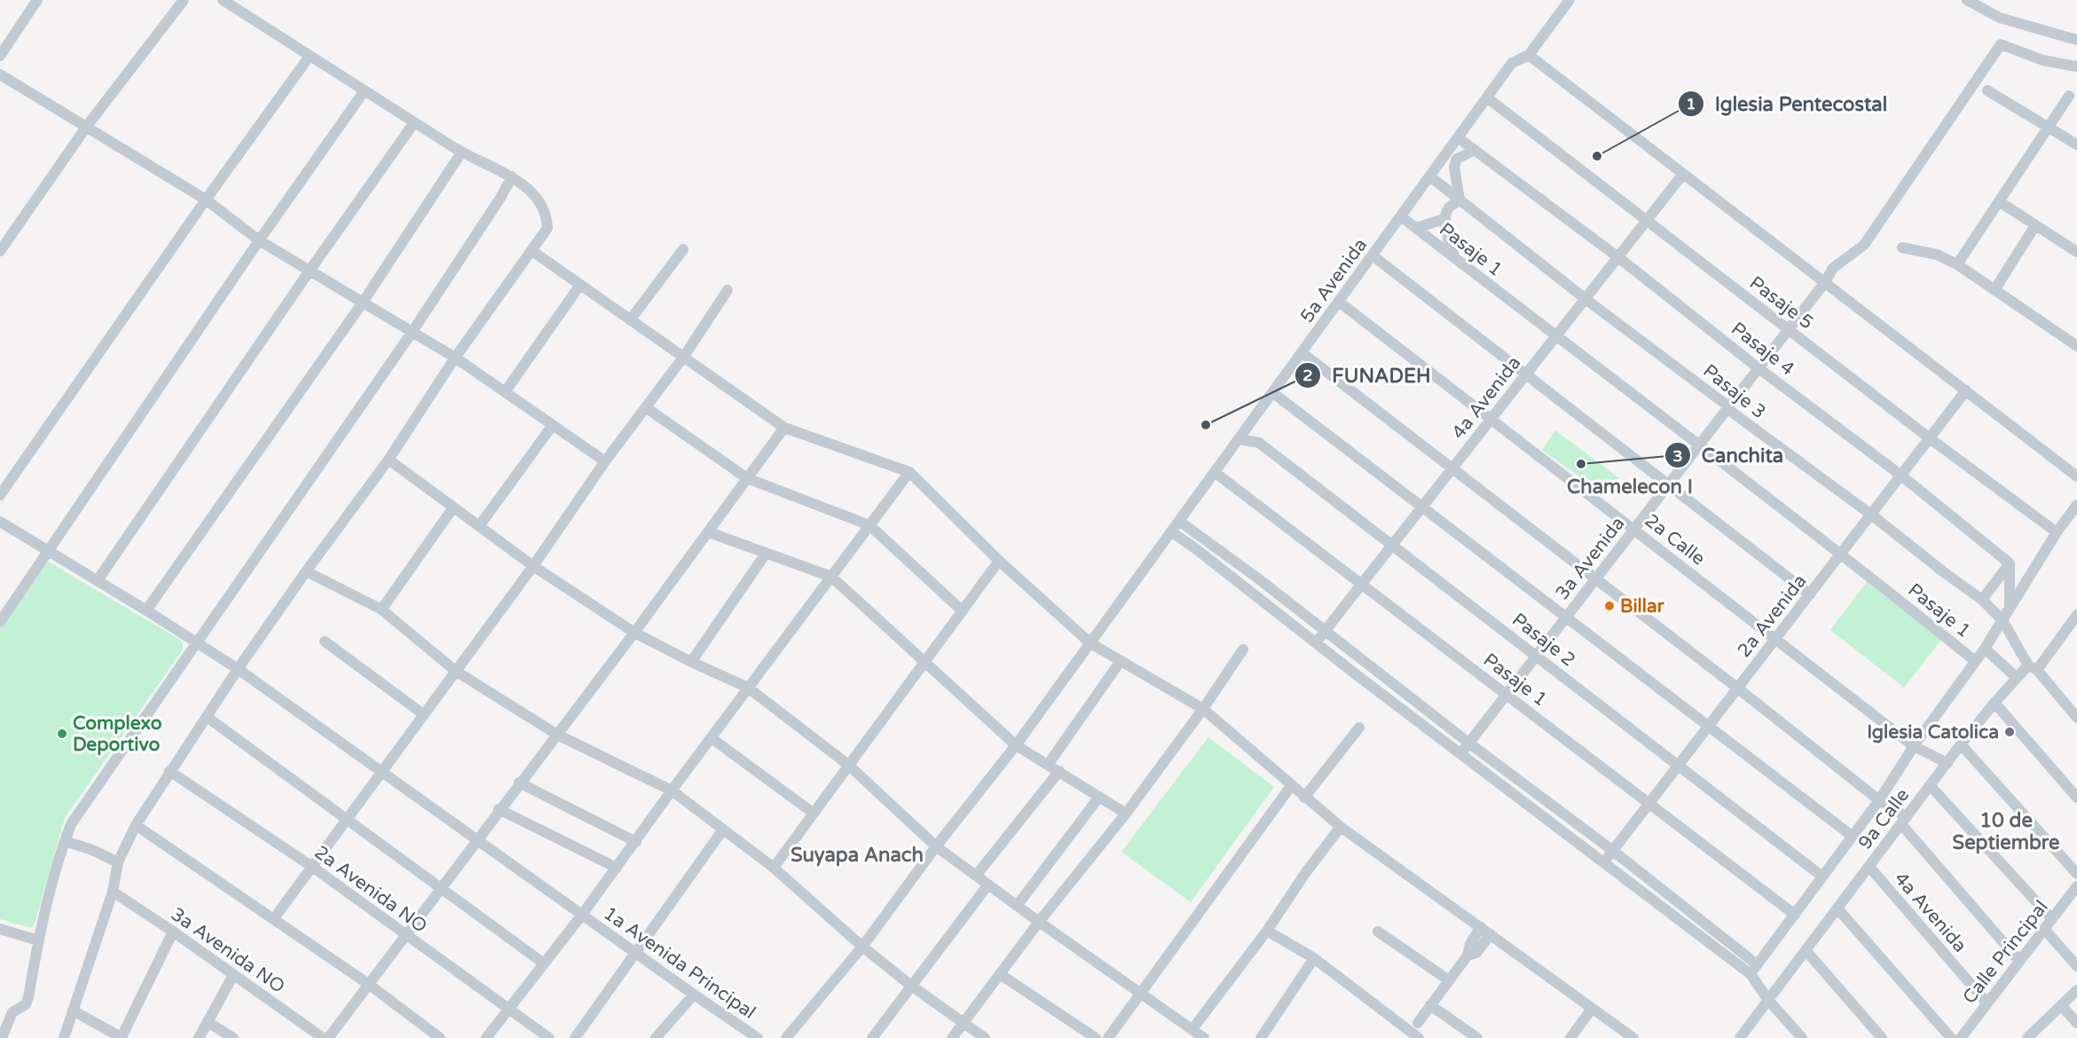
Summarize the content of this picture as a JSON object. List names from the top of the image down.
{
  "streets": {
    "street": [
      "Pasaje 1",
      "5a Avenida",
      "Pasaje 5",
      "Pasaje 4",
      "Pasaje 3",
      "4a Avenida",
      "2a Calle",
      "3a Avenida",
      "2a Avenida",
      "Pasaje 2",
      "9a Calle",
      "2a Avenida NO",
      "3a Avenida NO",
      "Calle Principal",
      "1a Avenida Principal"
    ]
  },
  "crossings": [
    ["Pasaje 1", "5a Avenida"],
    ["Pasaje 1", "4a Avenida"],
    ["Pasaje 1", "3a Avenida"],
    ["Pasaje 1", "2a Avenida"],
    ["5a Avenida", "Pasaje 5"],
    ["5a Avenida", "Pasaje 4"],
    ["5a Avenida", "Pasaje 3"],
    ["5a Avenida", "2a Calle"],
    ["5a Avenida", "Pasaje 2"],
    ["Pasaje 5", "4a Avenida"],
    ["Pasaje 5", "3a Avenida"],
    ["Pasaje 5", "2a Avenida"],
    ["Pasaje 4", "4a Avenida"],
    ["Pasaje 4", "3a Avenida"],
    ["Pasaje 4", "2a Avenida"],
    ["Pasaje 3", "4a Avenida"],
    ["Pasaje 3", "3a Avenida"],
    ["Pasaje 3", "2a Avenida"],
    ["Pasaje 3", "9a Calle"],
    ["4a Avenida", "2a Calle"],
    ["4a Avenida", "Pasaje 2"],
    ["4a Avenida", "9a Calle"],
    ["4a Avenida", "Calle Principal"],
    ["2a Calle", "3a Avenida"],
    ["2a Calle", "2a Avenida"],
    ["2a Calle", "9a Calle"],
    ["3a Avenida", "Pasaje 2"],
    ["2a Avenida", "Pasaje 2"]
  ],
  "districts": ["Chamelecon I", "10 de Septiembre", "Suyapa Anach"],
  "places": [
    "Iglesia Pentecostal",
    "FUNADEH",
    "Canchita",
    "Billar",
    "Iglesia Catolica",
    "Complexo Deportivo"
  ]
}
